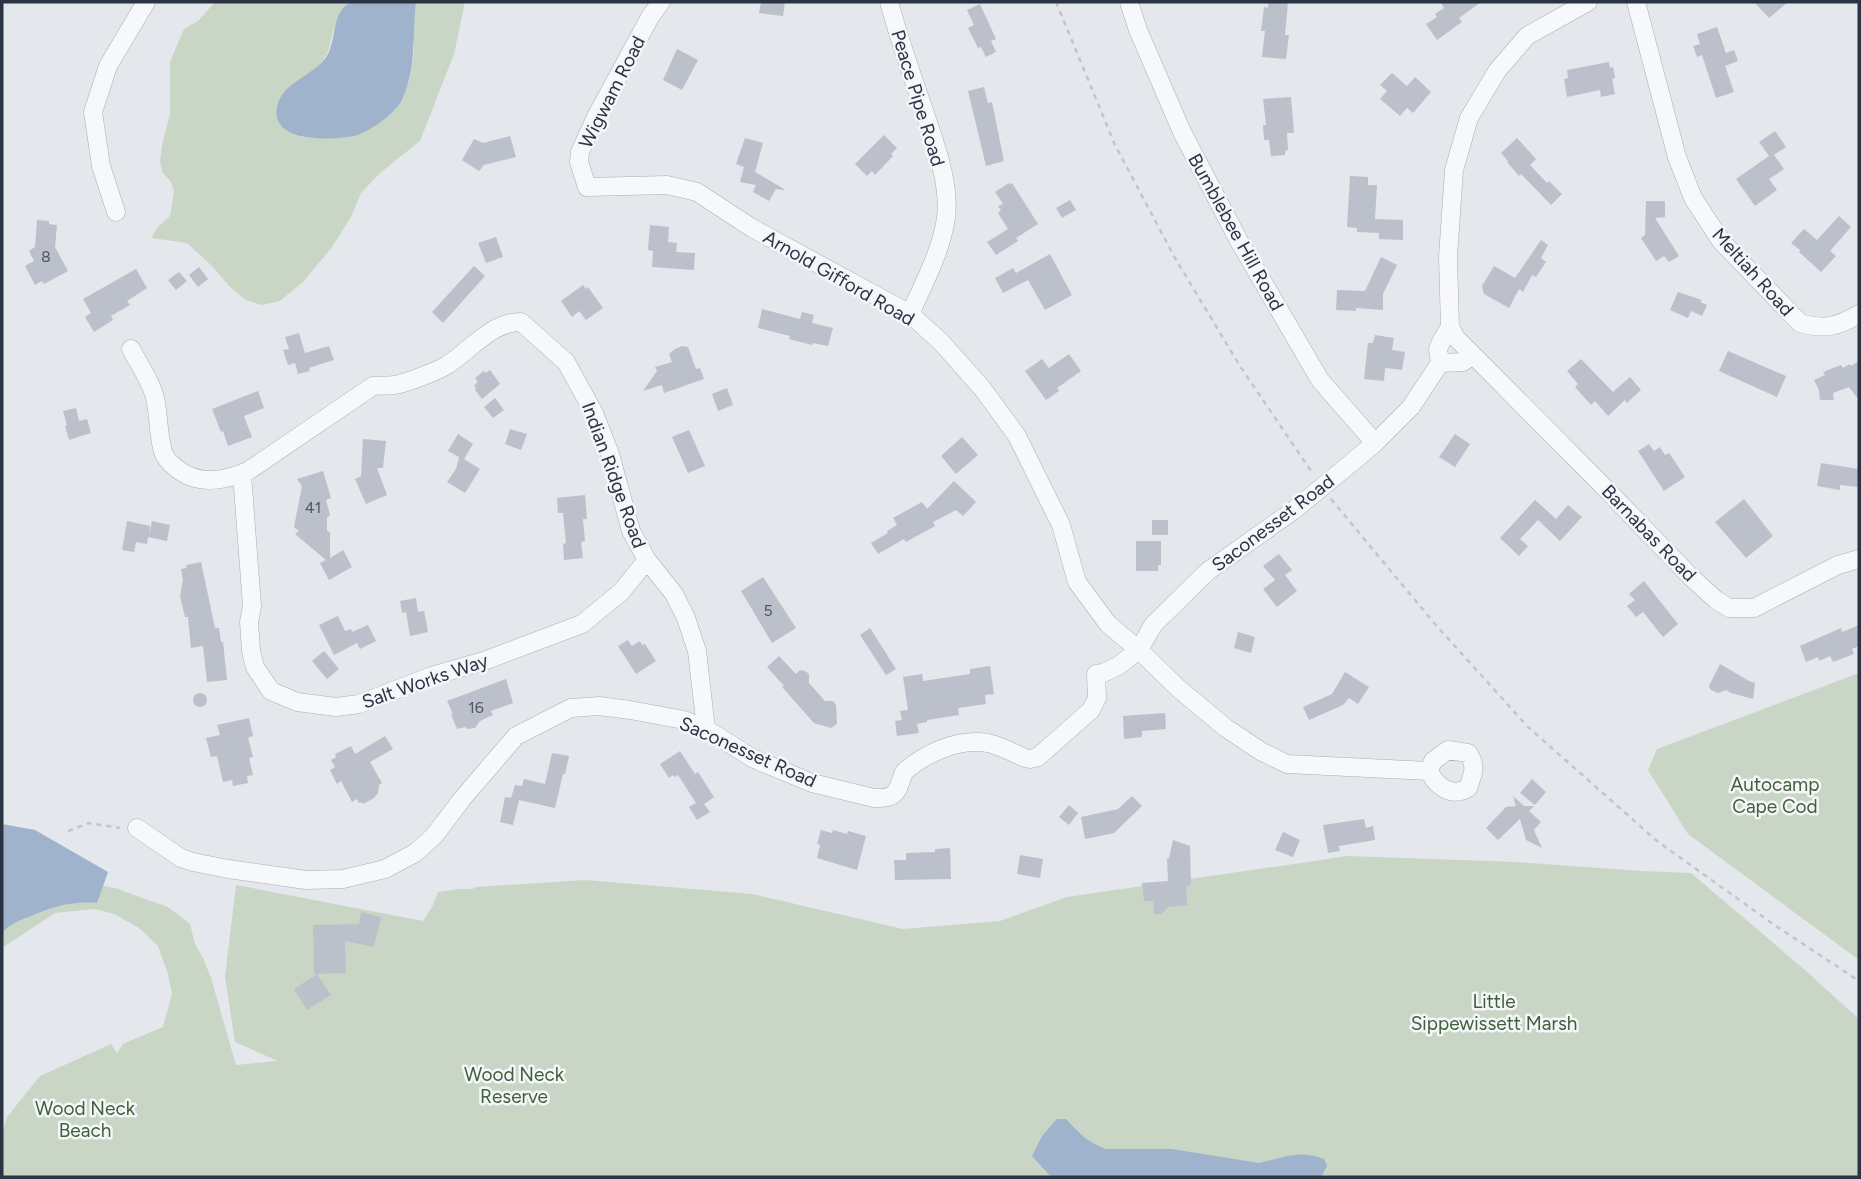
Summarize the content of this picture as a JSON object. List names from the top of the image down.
{
  "streets": {
    "street": [
      "Wigwam Road",
      "Peace Pipe Road",
      "Bumblebee Hill Road",
      "Meltiah Road",
      "Arnold Gifford Road",
      "Indian Ridge Road",
      "Saconesset Road",
      "Barnabas Road",
      "Salt Works Way"
    ]
  },
  "crossings": [
    ["Wigwam Road", "Arnold Gifford Road"],
    ["Peace Pipe Road", "Arnold Gifford Road"],
    ["Bumblebee Hill Road", "Saconesset Road"],
    ["Arnold Gifford Road", "Saconesset Road"],
    ["Indian Ridge Road", "Saconesset Road"],
    ["Indian Ridge Road", "Salt Works Way"],
    ["Saconesset Road", "Barnabas Road"]
  ],
  "parks": [
    "Autocamp Cape Cod",
    "Little Sippewissett Marsh",
    "Wood Neck Reserve",
    "Wood Neck Beach"
  ],
  "house_numbers": [
    "8",
    "41",
    "5",
    "16"
  ]
}
